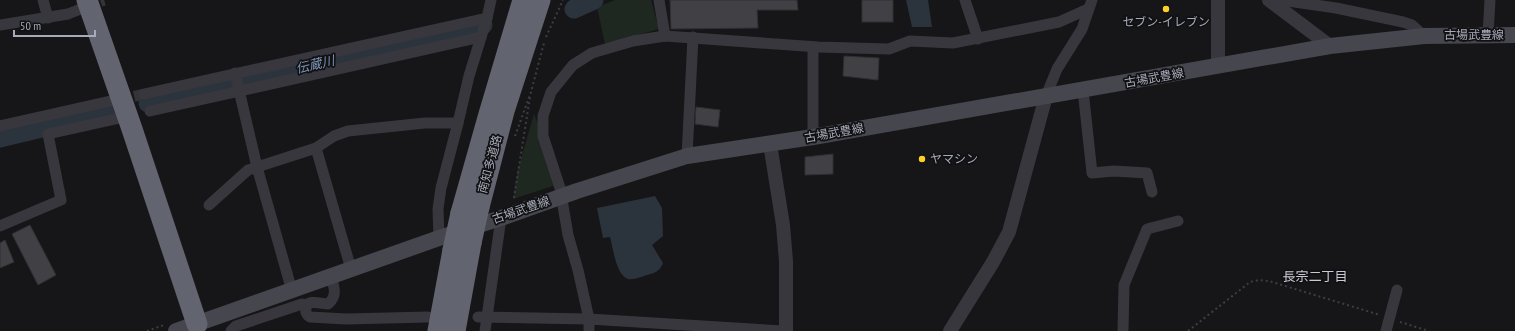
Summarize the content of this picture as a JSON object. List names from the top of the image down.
{
  "streets": {
    "highway": ["南知多道路"],
    "main road": ["古場武豊線"]
  },
  "crossings": [
    ["古場武豊線", "南知多道路"]
  ],
  "districts": ["長宗二丁目"],
  "water": ["伝蔵川"],
  "places": ["セブン-イレブン", "ヤマシン"],
  "scale_bar": "50 m"
}
